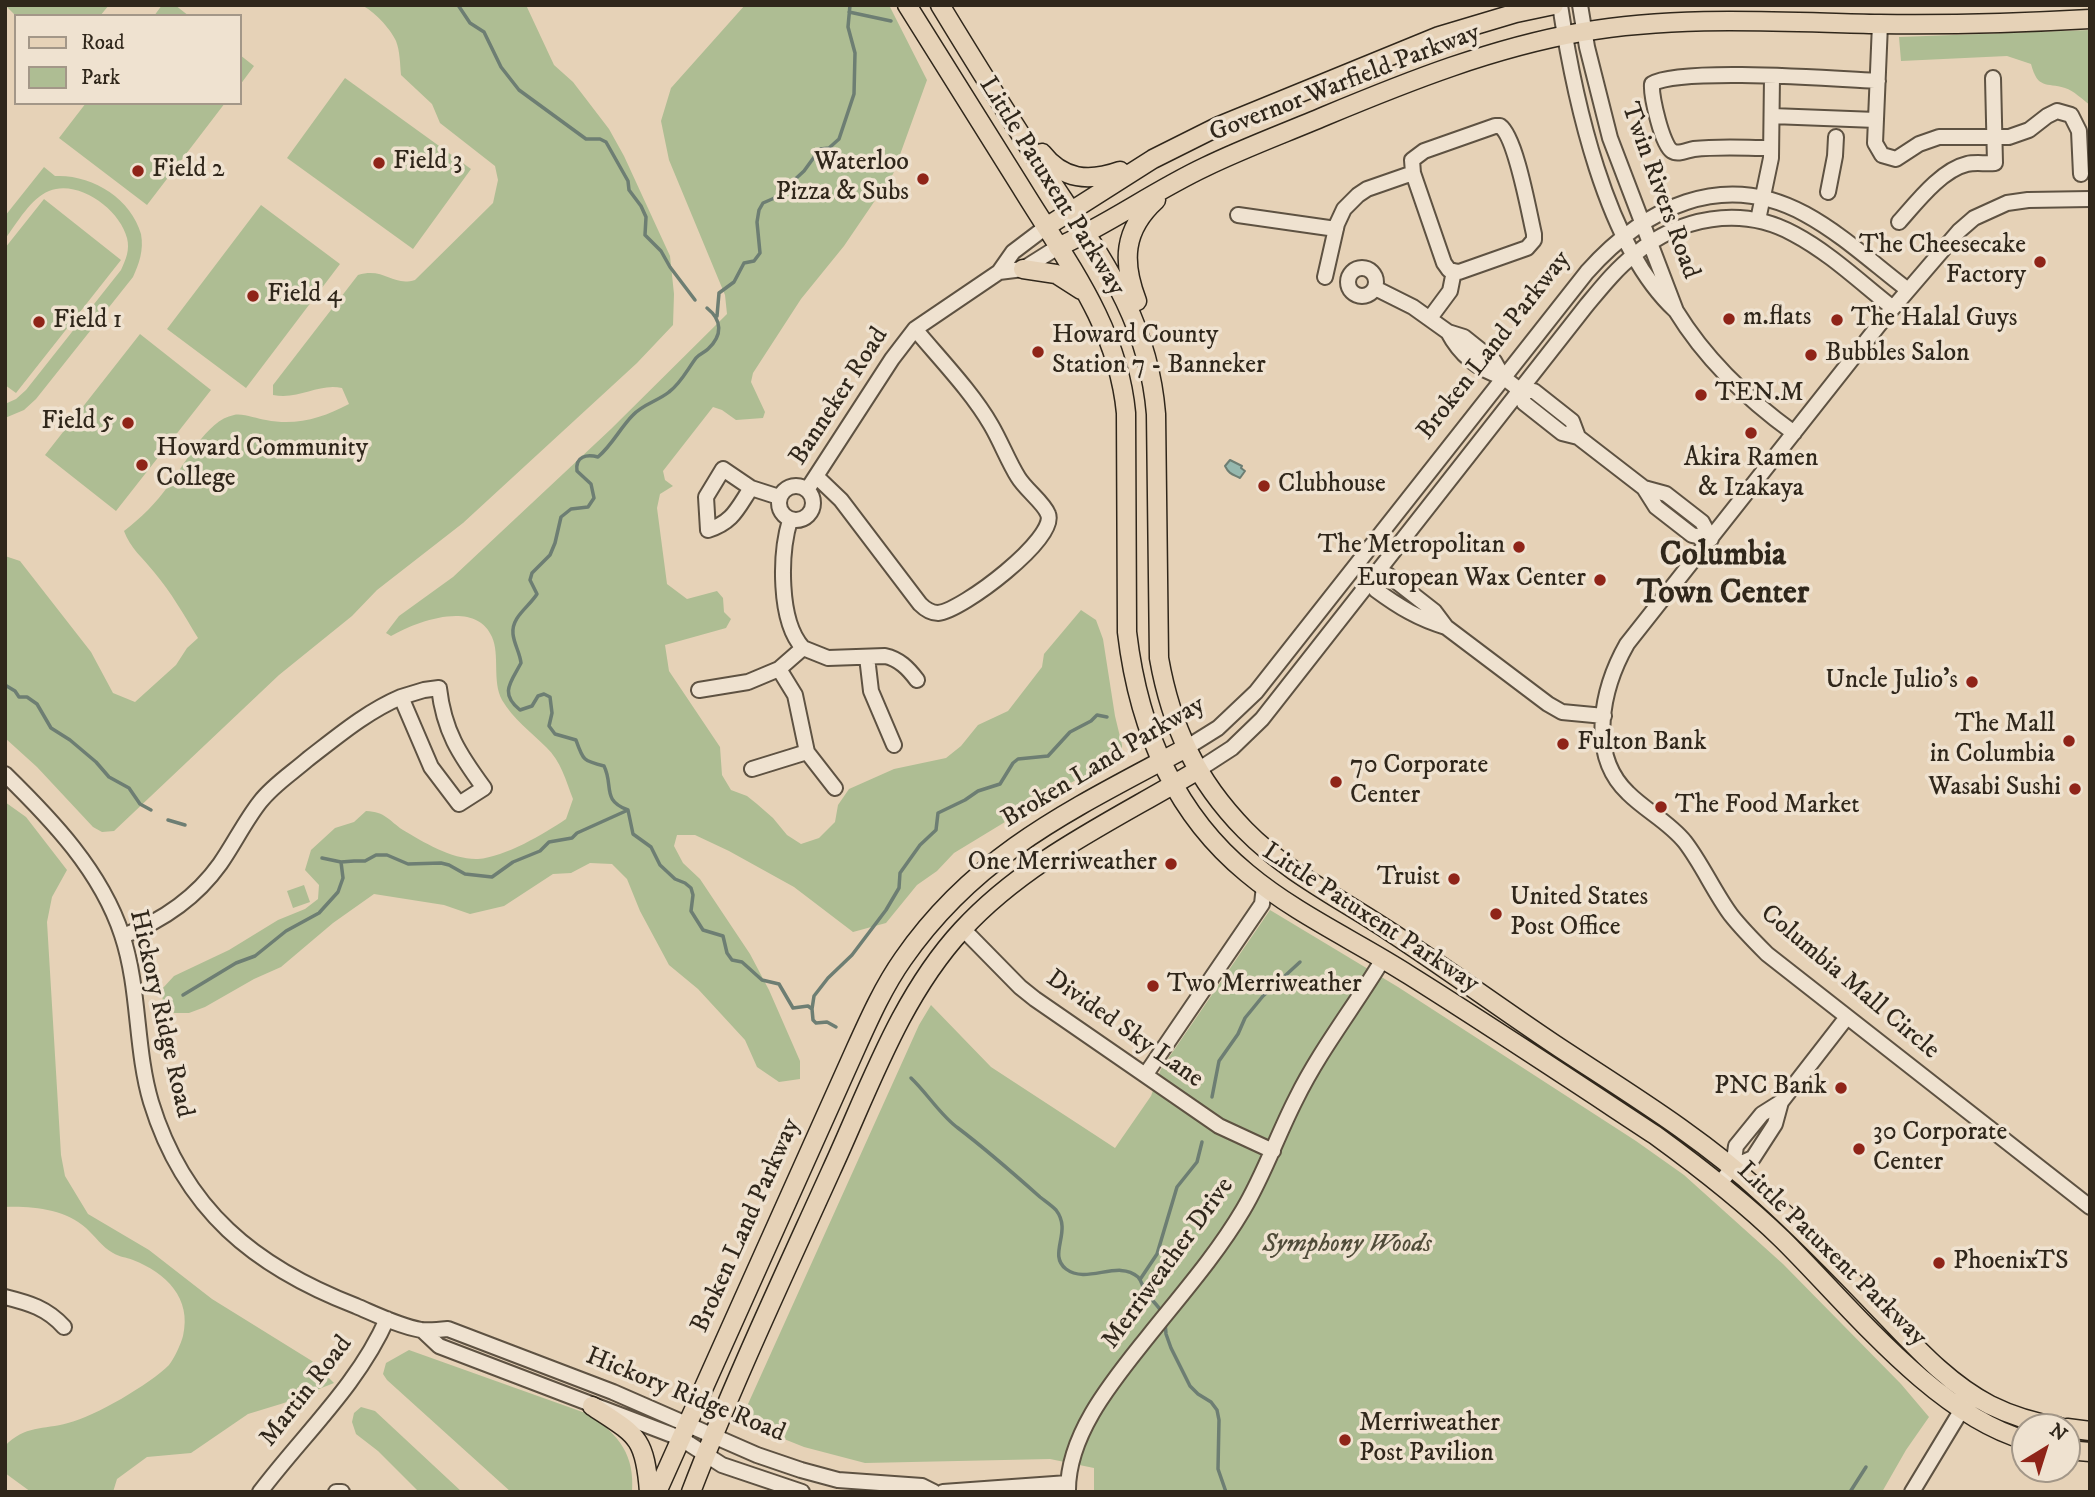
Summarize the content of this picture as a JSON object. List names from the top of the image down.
{
  "streets": {
    "main road": ["Governor Warfield Parkway", "Little Patuxent Parkway", "Broken Land Parkway"],
    "street": [
      "Twin Rivers Road",
      "Banneker Road",
      "Columbia Mall Circle",
      "Hickory Ridge Road",
      "Divided Sky Lane",
      "Merriweather Drive",
      "Martin Road"
    ]
  },
  "crossings": [
    ["Governor Warfield Parkway", "Little Patuxent Parkway"],
    ["Governor Warfield Parkway", "Twin Rivers Road"],
    ["Governor Warfield Parkway", "Banneker Road"],
    ["Little Patuxent Parkway", "Broken Land Parkway"],
    ["Little Patuxent Parkway", "Banneker Road"],
    ["Little Patuxent Parkway", "Merriweather Drive"],
    ["Twin Rivers Road", "Broken Land Parkway"],
    ["Twin Rivers Road", "Columbia Mall Circle"],
    ["Broken Land Parkway", "Columbia Mall Circle"],
    ["Broken Land Parkway", "Hickory Ridge Road"],
    ["Broken Land Parkway", "Divided Sky Lane"],
    ["Hickory Ridge Road", "Martin Road"],
    ["Divided Sky Lane", "Merriweather Drive"]
  ],
  "districts": ["Columbia Town Center"],
  "parks": ["Symphony Woods"],
  "places": [
    "Field 3",
    "Field 2",
    "Waterloo Pizza & Subs",
    "The Cheesecake Factory",
    "Field 4",
    "m.flats",
    "The Halal Guys",
    "Field 1",
    "Howard County Station 7 - Banneker",
    "Bubbles Salon",
    "TEN.M",
    "Field 5",
    "Akira Ramen & Izakaya",
    "Howard Community College",
    "Clubhouse",
    "The Metropolitan",
    "European Wax Center",
    "Uncle Julio's",
    "The Mall in Columbia",
    "Fulton Bank",
    "70 Corporate Center",
    "Wasabi Sushi",
    "The Food Market",
    "One Merriweather",
    "Truist",
    "United States Post Office",
    "Two Merriweather",
    "PNC Bank",
    "30 Corporate Center",
    "PhoenixTS",
    "Merriweather Post Pavilion"
  ],
  "legend": ["Road", "Park"],
  "north": "top right"
}
